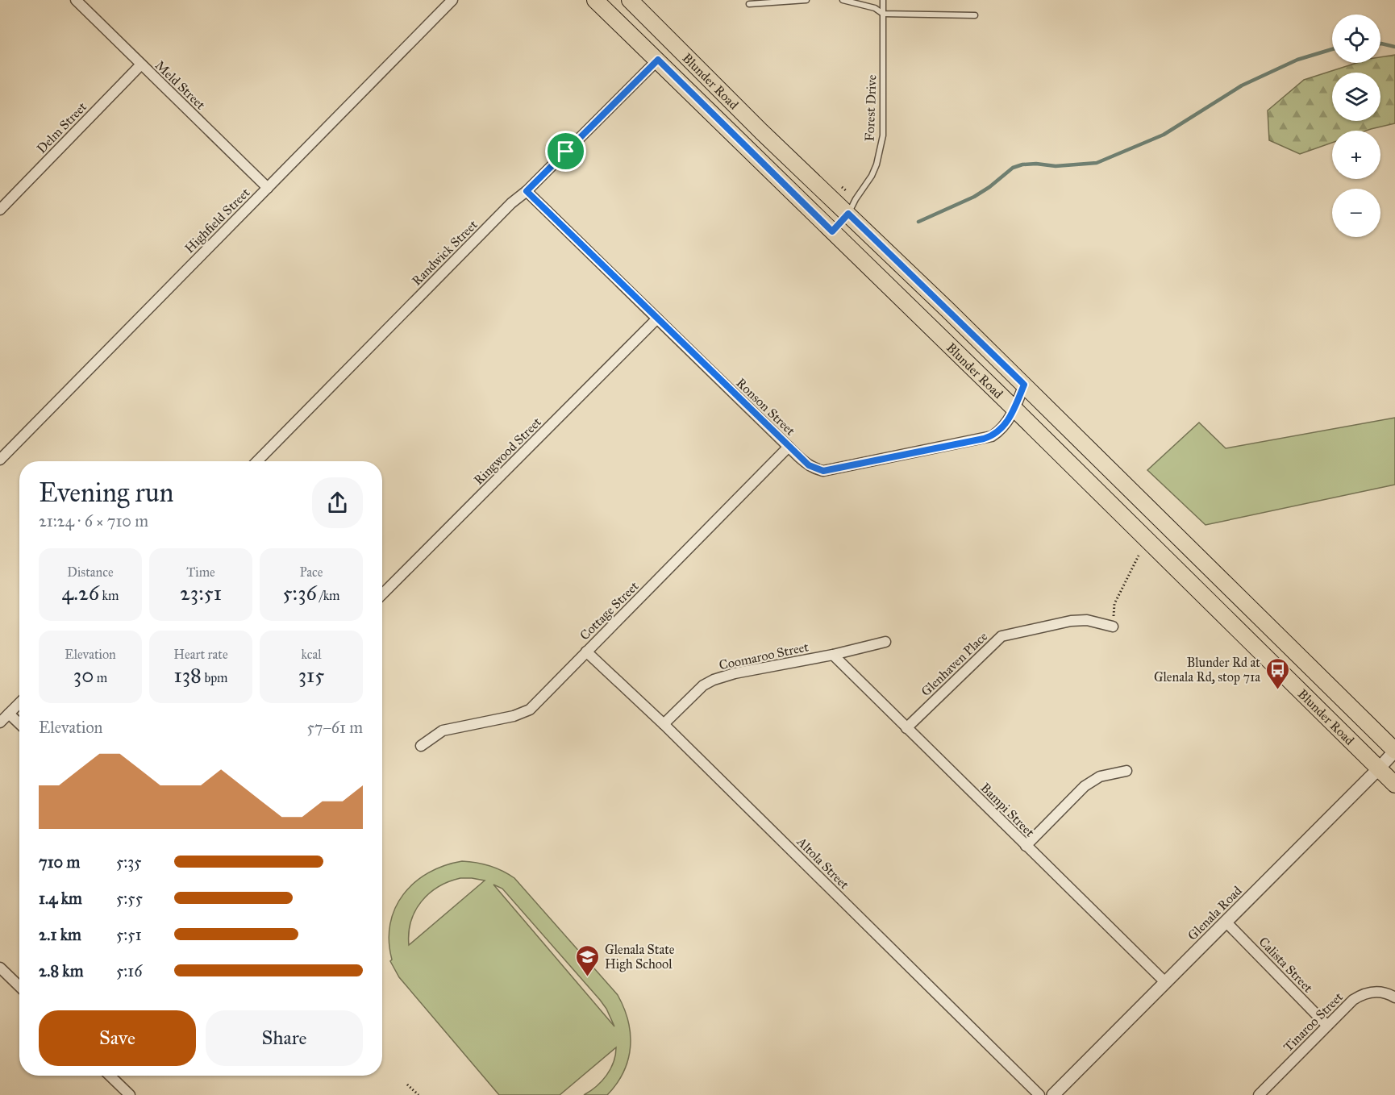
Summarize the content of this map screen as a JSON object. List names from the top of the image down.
{
  "streets": {
    "main road": ["Blunder Road"],
    "street": [
      "Meld Street",
      "Delm Street",
      "Highfield Street",
      "Randwick Street",
      "Ronson Street",
      "Ringwood Street",
      "Cottage Street",
      "Coomaroo Street",
      "Glenhaven Place",
      "Bampi Street",
      "Altola Street",
      "Glenala Road",
      "Calista Street",
      "Tinaroo Street"
    ],
    "lane": ["Forest Drive"]
  },
  "crossings": [
    ["Blunder Road", "Forest Drive"],
    ["Blunder Road", "Randwick Street"],
    ["Blunder Road", "Ronson Street"],
    ["Blunder Road", "Glenala Road"],
    ["Meld Street", "Delm Street"],
    ["Meld Street", "Highfield Street"],
    ["Randwick Street", "Ronson Street"],
    ["Ronson Street", "Ringwood Street"],
    ["Ronson Street", "Cottage Street"],
    ["Cottage Street", "Altola Street"],
    ["Coomaroo Street", "Bampi Street"],
    ["Coomaroo Street", "Altola Street"],
    ["Glenhaven Place", "Bampi Street"],
    ["Bampi Street", "Glenala Road"],
    ["Glenala Road", "Calista Street"],
    ["Calista Street", "Tinaroo Street"]
  ],
  "places": {
    "bus stop": ["Blunder Rd at Glenala Rd, stop 71a"],
    "school or university": ["Glenala State High School"]
  },
  "page": {
    "map_buttons": ["+", "−"],
    "heading": ["Evening run", "21:24 · 6 × 710 m"],
    "stats": [
      ["Distance", "4.26 km"],
      ["Time", "23:51"],
      ["Pace", "5:36 /km"],
      ["Elevation", "30 m"],
      ["Heart rate", "138 bpm"],
      ["kcal", "315"]
    ],
    "chart": ["Elevation", "57–61 m"],
    "list": [
      {
        "name": "710 m",
        "note": "5:35"
      },
      {
        "name": "1.4 km",
        "note": "5:55"
      },
      {
        "name": "2.1 km",
        "note": "5:51"
      },
      {
        "name": "2.8 km",
        "note": "5:16"
      }
    ],
    "buttons": ["Save", "Share"]
  }
}
